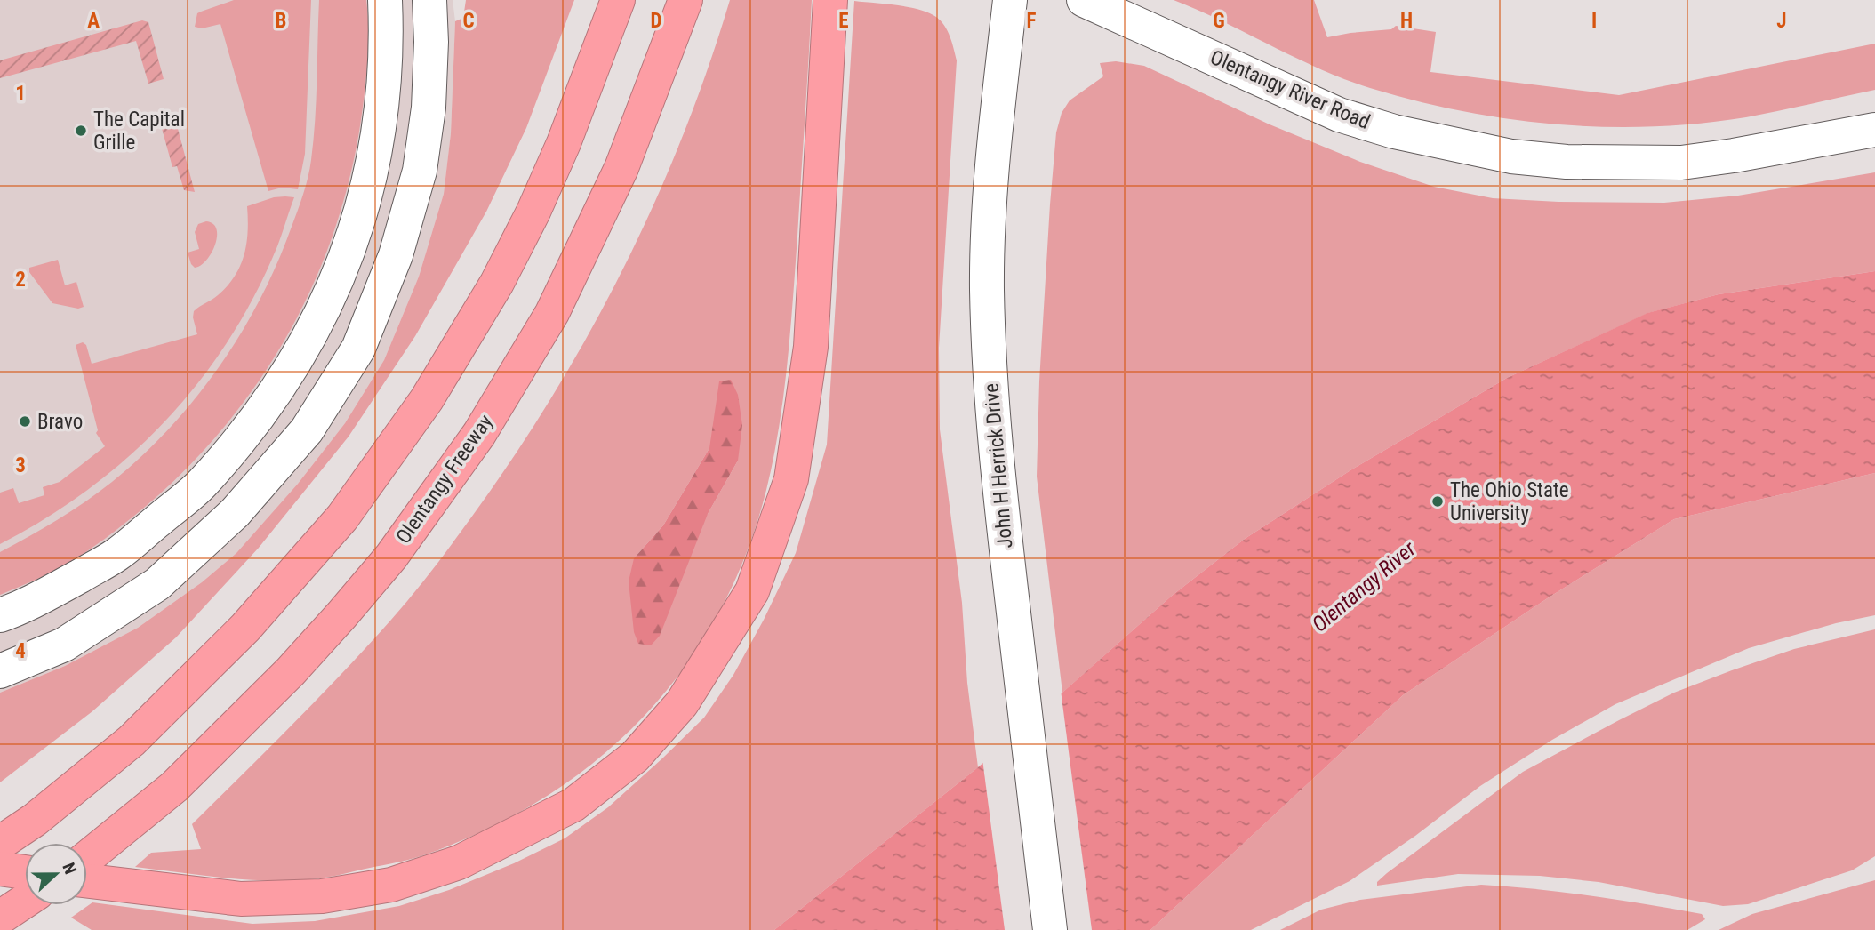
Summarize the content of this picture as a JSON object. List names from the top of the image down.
{
  "streets": {
    "highway": ["Olentangy Freeway"],
    "main road": ["Olentangy River Road", "John H Herrick Drive"]
  },
  "water": ["Olentangy River"],
  "places": ["The Capital Grille", "Bravo", "The Ohio State University"],
  "north": "right",
  "grid": {
    "columns": [
      "A",
      "B",
      "C",
      "D",
      "E",
      "F",
      "G",
      "H",
      "I",
      "J"
    ],
    "rows": [
      "1",
      "2",
      "3",
      "4"
    ]
  }
}
